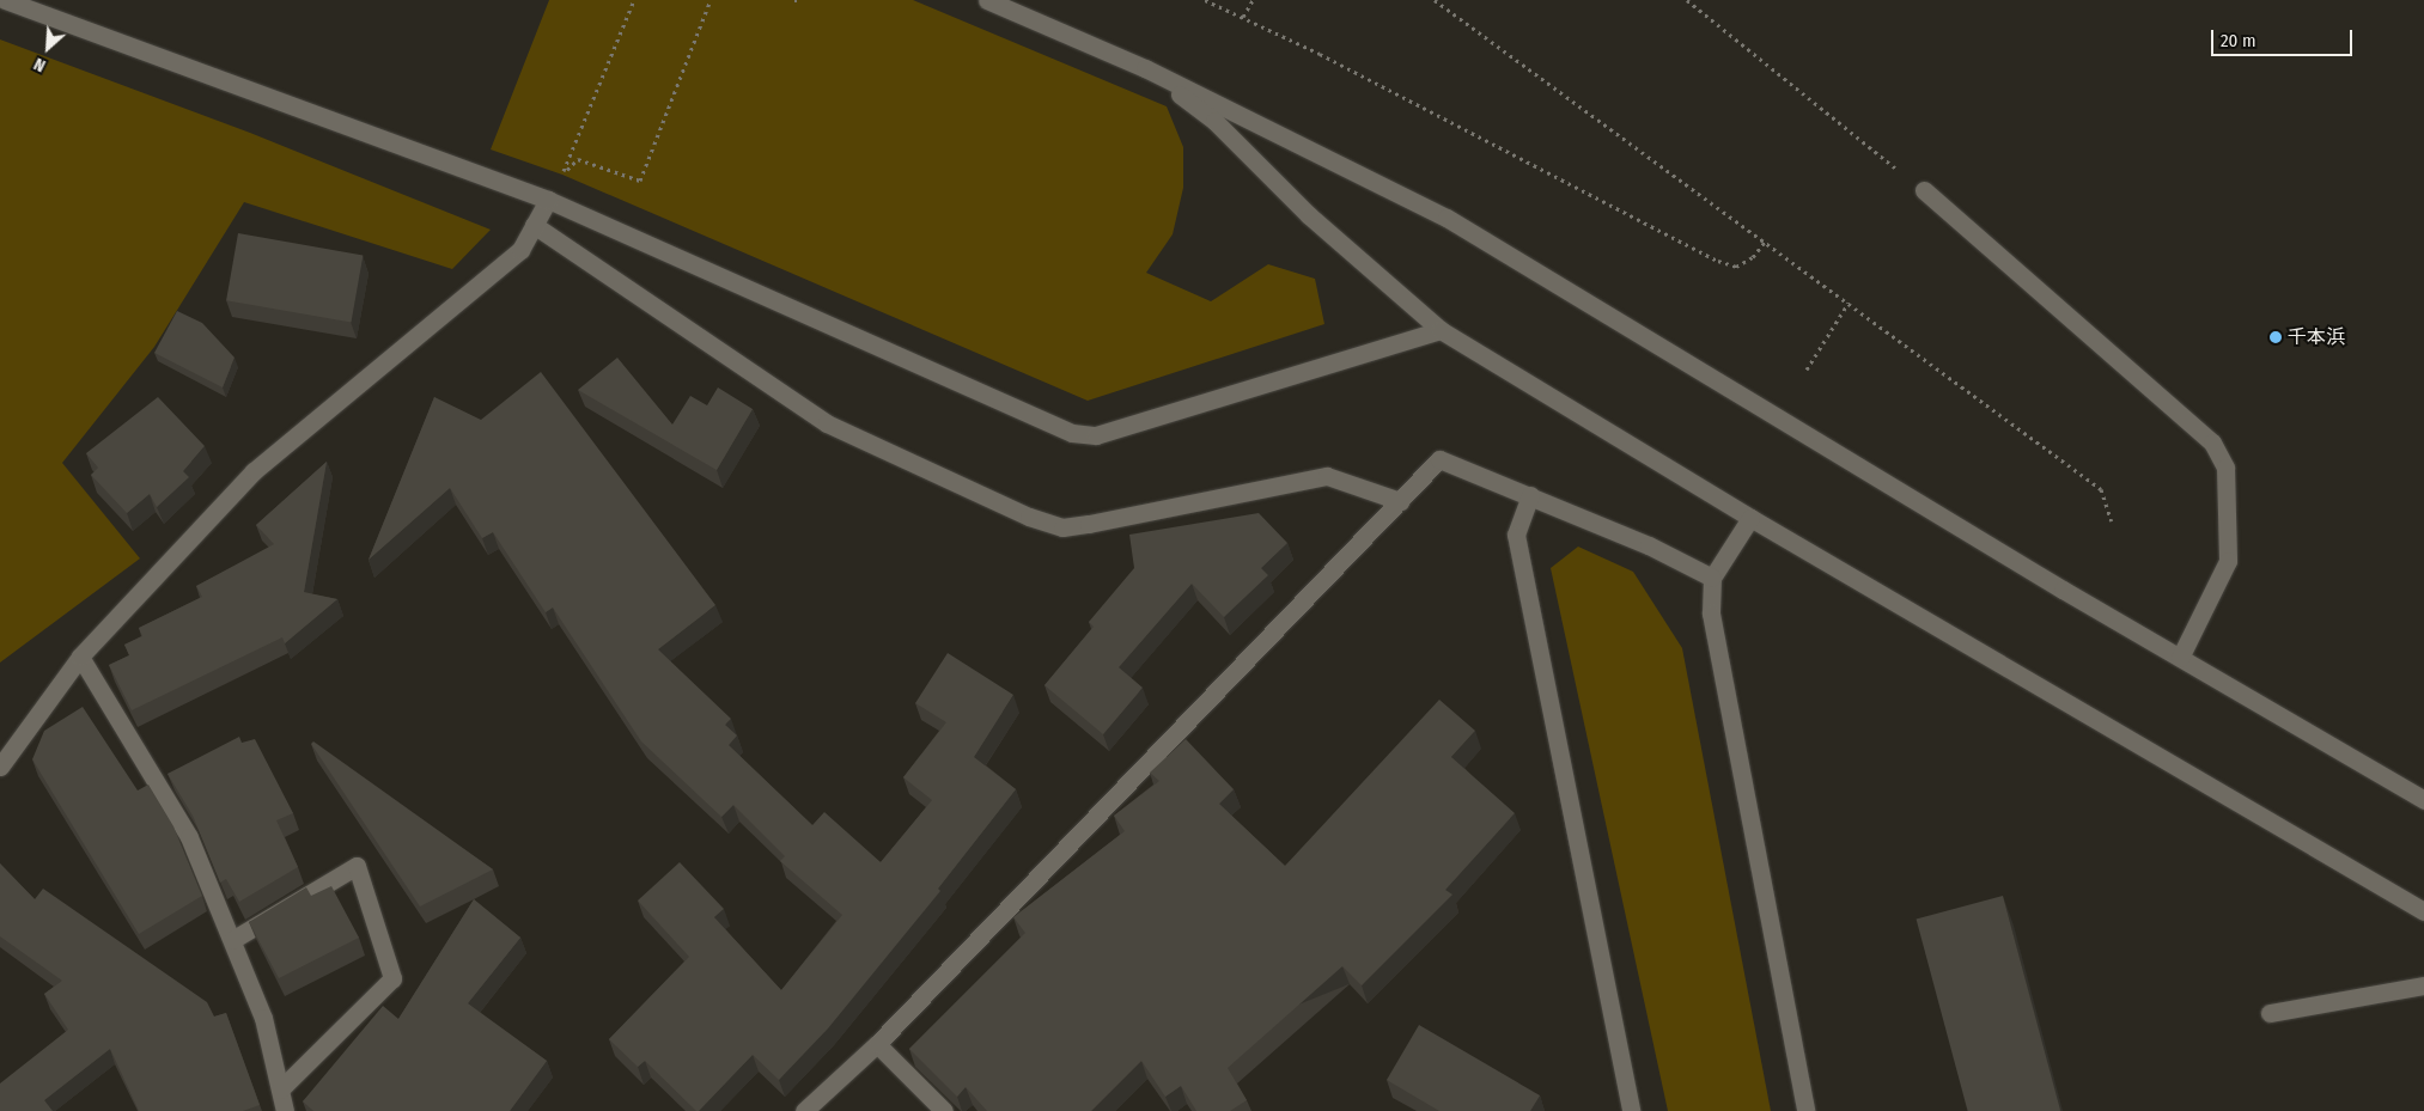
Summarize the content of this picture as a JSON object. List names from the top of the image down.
{
  "places": ["千本浜"],
  "scale_bar": "20 m",
  "north": "bottom left"
}
